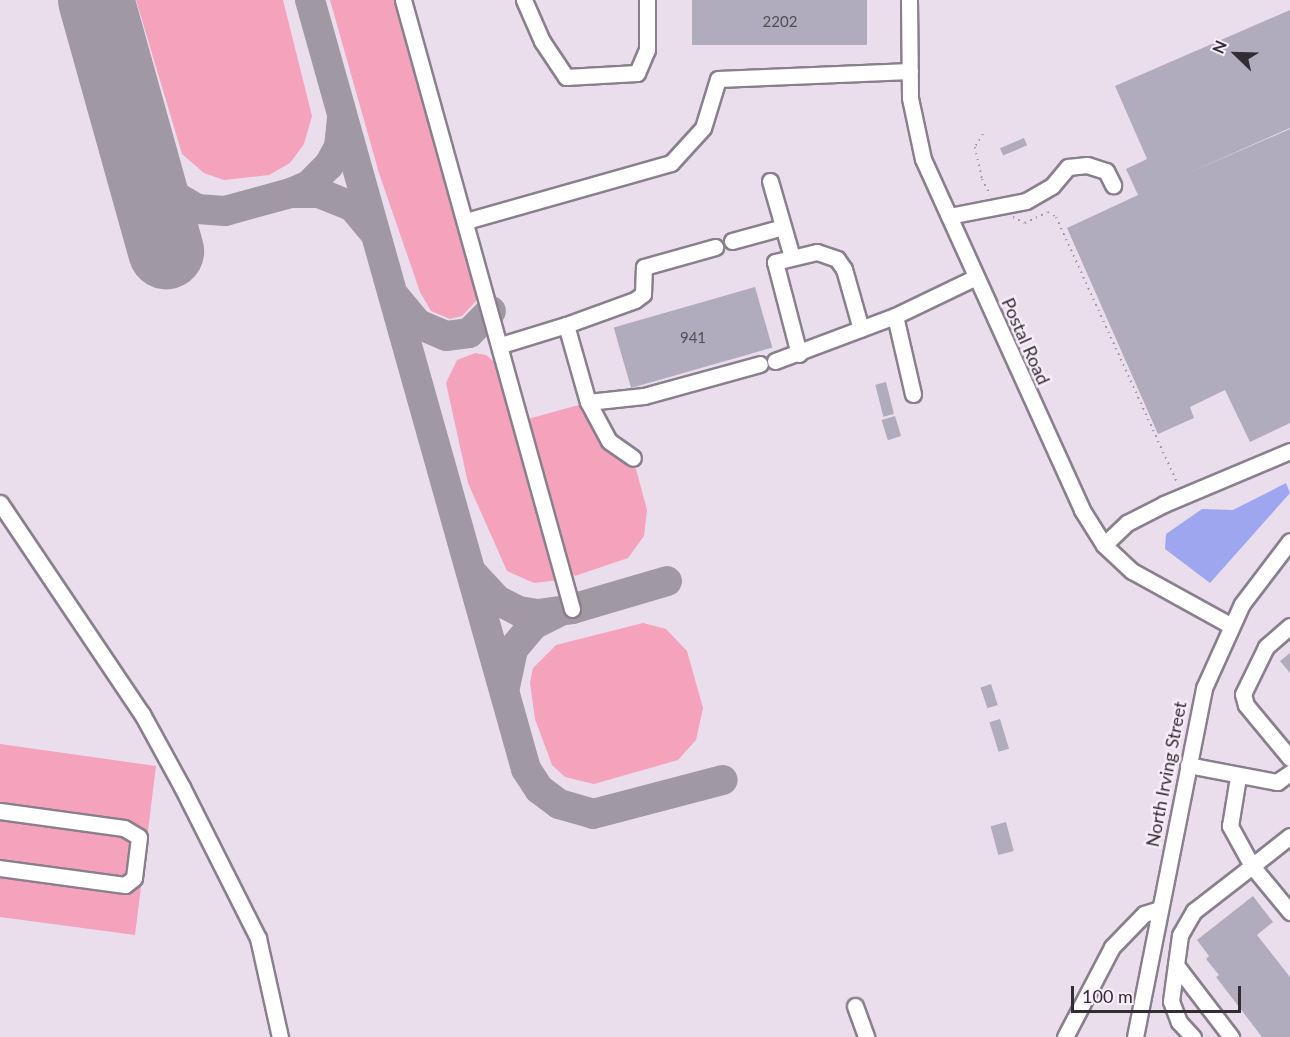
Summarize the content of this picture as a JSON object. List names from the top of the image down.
{
  "streets": {
    "street": ["Postal Road", "North Irving Street"]
  },
  "crossings": [
    ["Postal Road", "North Irving Street"]
  ],
  "house_numbers": ["2202", "941"],
  "scale_bar": "100 m",
  "north": "top left"
}
